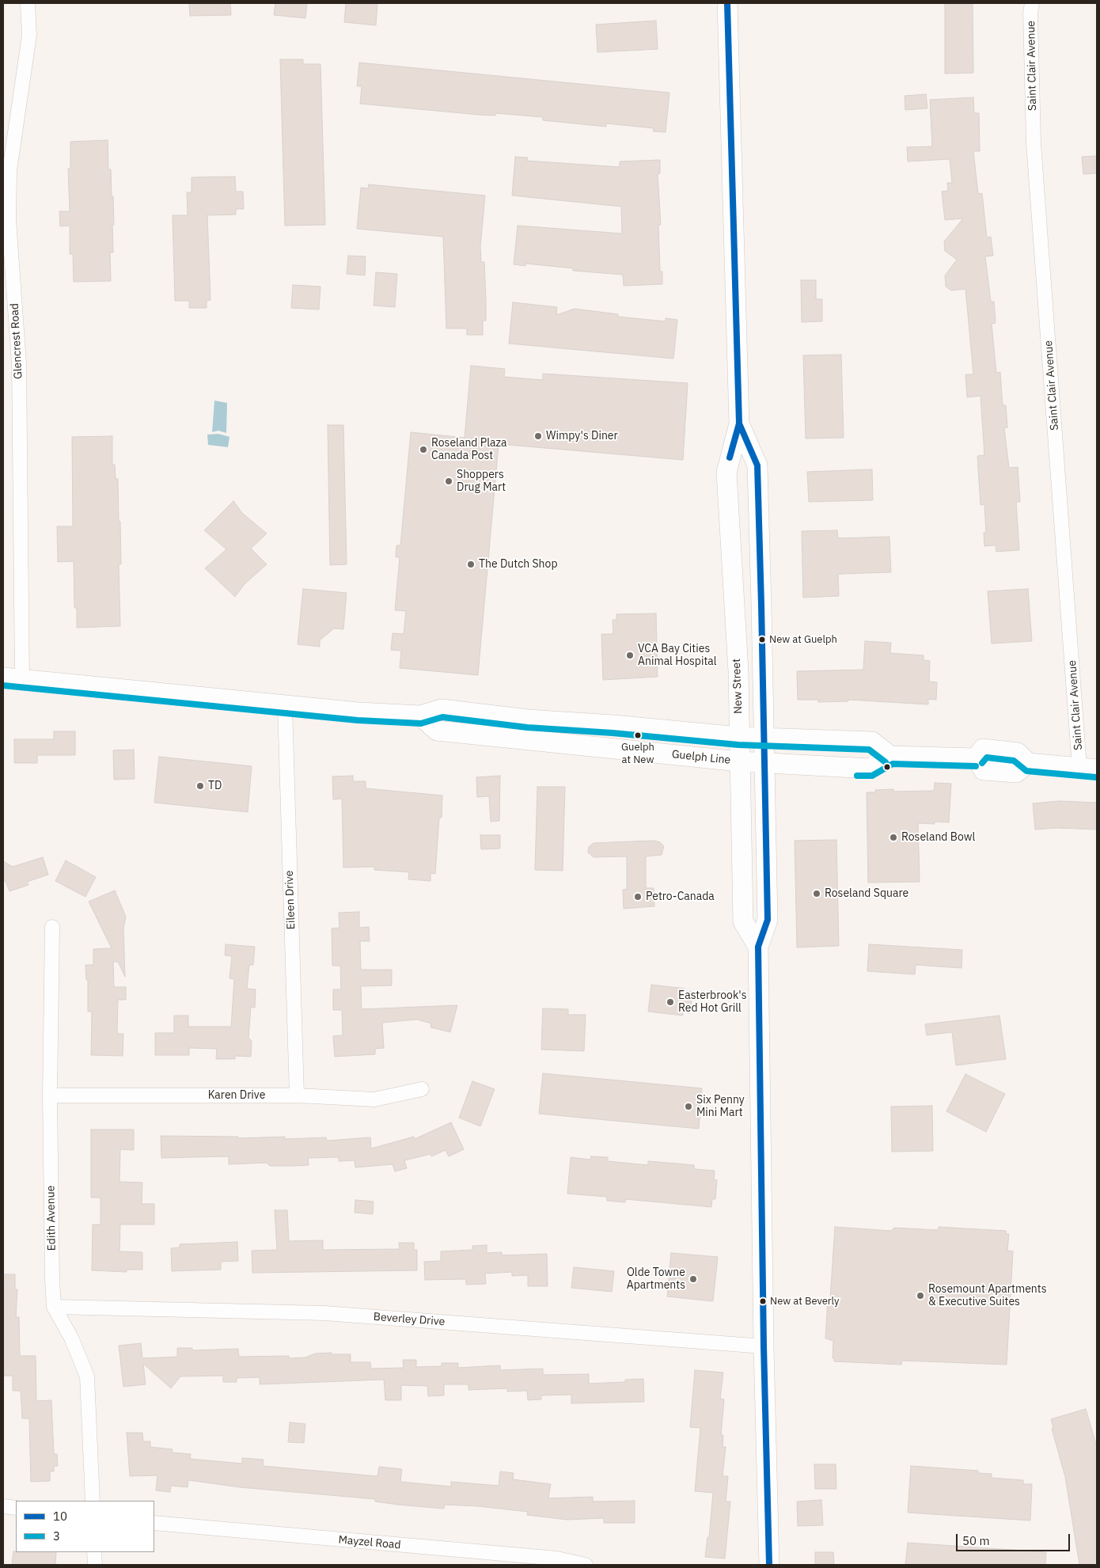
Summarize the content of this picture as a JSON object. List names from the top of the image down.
{
  "streets": {
    "main road": ["New Street", "Guelph Line"],
    "street": [
      "Saint Clair Avenue",
      "Glencrest Road",
      "Eileen Drive",
      "Karen Drive",
      "Edith Avenue",
      "Beverley Drive",
      "Mayzel Road"
    ]
  },
  "crossings": [
    ["New Street", "Guelph Line"],
    ["New Street", "Beverley Drive"],
    ["Eileen Drive", "Karen Drive"],
    ["Karen Drive", "Edith Avenue"],
    ["Edith Avenue", "Beverley Drive"]
  ],
  "places": [
    "Wimpy's Diner",
    "Roseland Plaza Canada Post",
    "Shoppers Drug Mart",
    "The Dutch Shop",
    "New at Guelph",
    "VCA Bay Cities Animal Hospital",
    "Guelph at New",
    "TD",
    "Roseland Bowl",
    "Roseland Square",
    "Petro-Canada",
    "Easterbrook's Red Hot Grill",
    "Six Penny Mini Mart",
    "Olde Towne Apartments",
    "Rosemount Apartments & Executive Suites",
    "New at Beverly"
  ],
  "lines": ["transit line 10", "transit line 3"],
  "legend": ["10", "3"],
  "scale_bar": "50 m"
}
